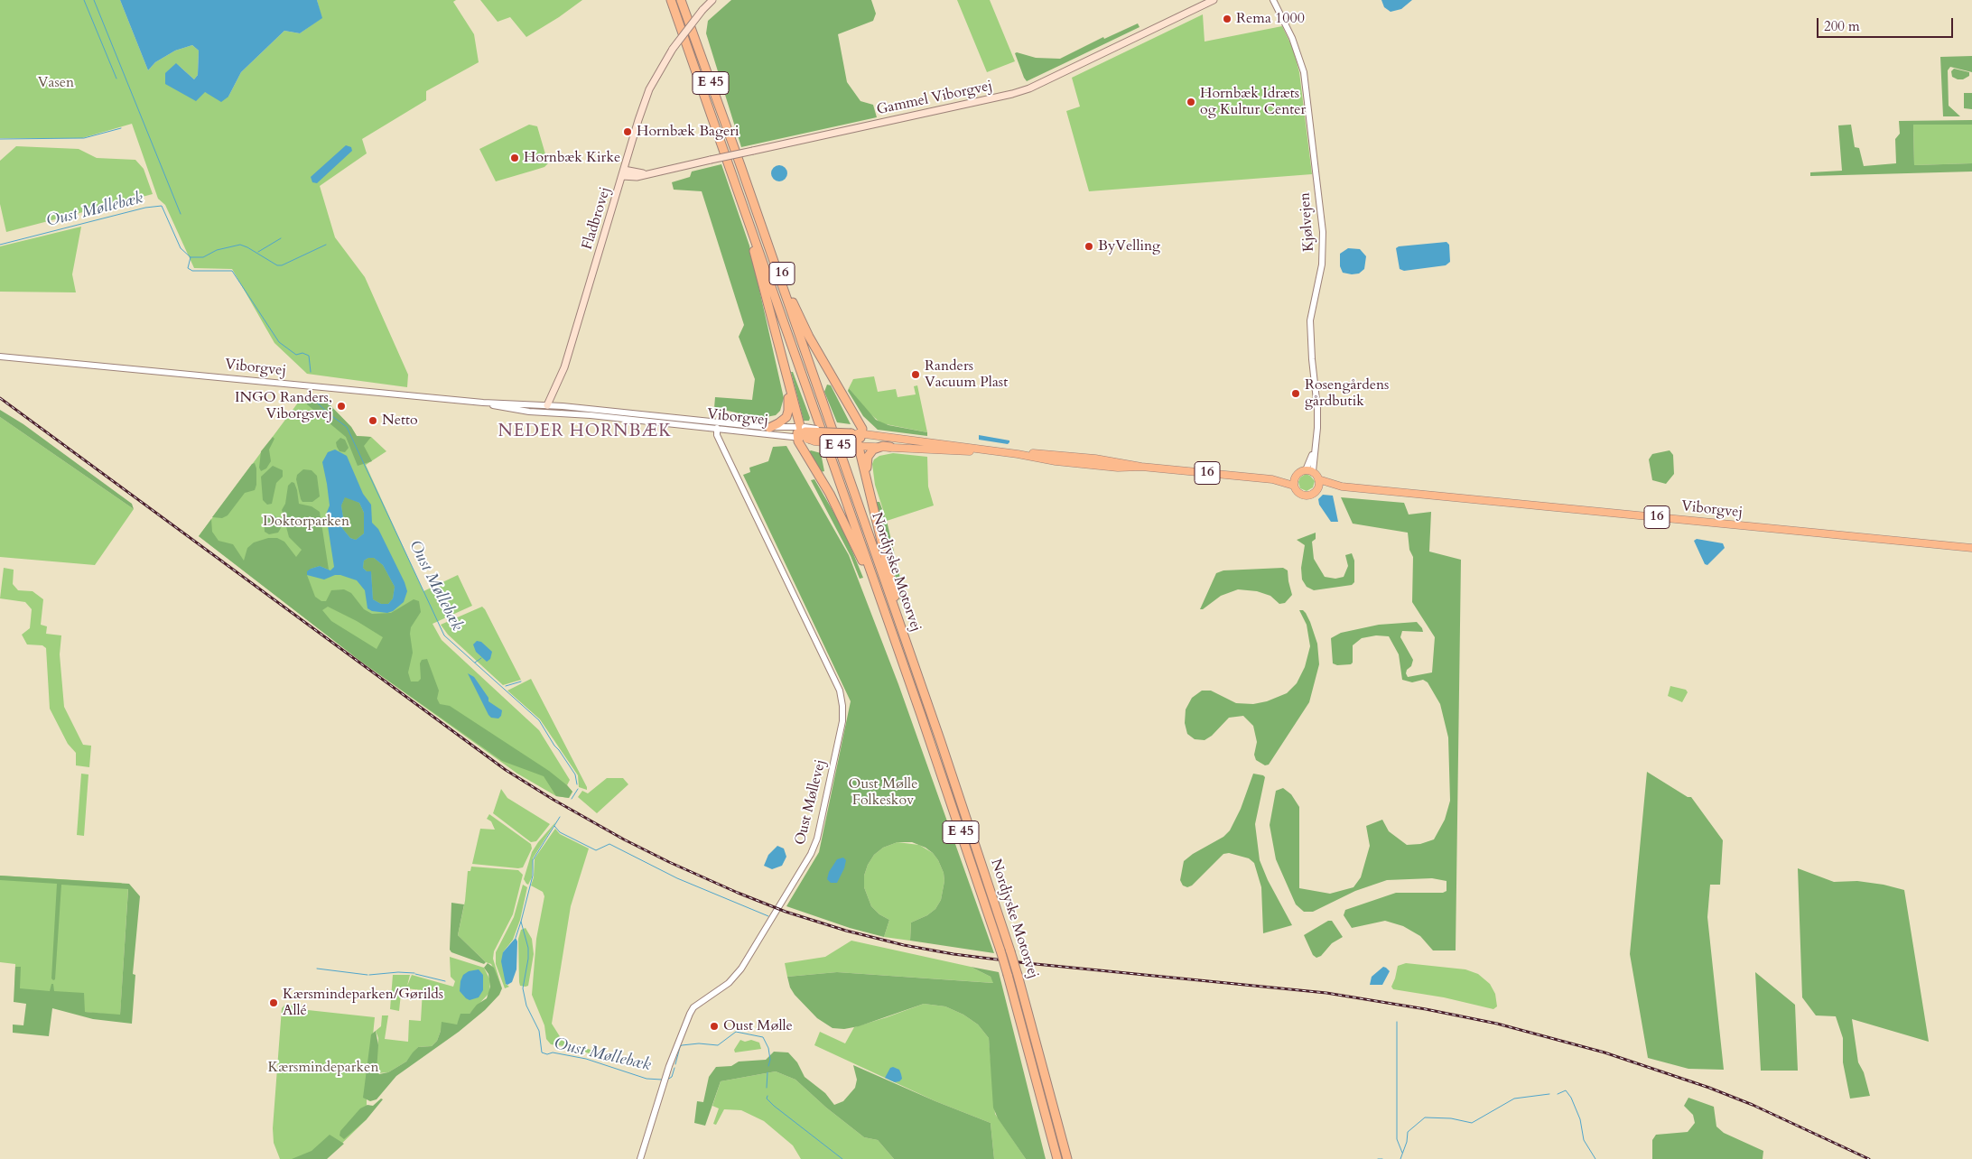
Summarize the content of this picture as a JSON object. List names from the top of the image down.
{
  "streets": {
    "highway": ["E 45", "16", "Nordjyske Motorvej"],
    "main road": ["Gammel Viborgvej", "Fladbrovej", "Viborgvej"],
    "street": ["Kjølvejen", "Oust Møllevej"]
  },
  "crossings": [
    ["Gammel Viborgvej", "Fladbrovej"],
    ["Fladbrovej", "Viborgvej"],
    ["Kjølvejen", "16"],
    ["Kjølvejen", "Viborgvej"],
    ["16", "Viborgvej"],
    ["16", "Nordjyske Motorvej"],
    ["Viborgvej", "Oust Møllevej"]
  ],
  "districts": ["NEDER HORNBÆK"],
  "water": ["Oust Møllebæk"],
  "parks": [
    "Vasen",
    "Doktorparken",
    "Oust Mølle Folkeskov",
    "Kærsmindeparken"
  ],
  "places": [
    "Rema 1000",
    "Hornbæk Idræts og Kultur Center",
    "Hornbæk Bageri",
    "Hornbæk Kirke",
    "ByVelling",
    "Randers Vacuum Plast",
    "Rosengårdens gårdbutik",
    "INGO Randers, Viborgsvej",
    "Netto",
    "Kærsmindeparken/Gørilds Allé",
    "Oust Mølle"
  ],
  "scale_bar": "200 m"
}
